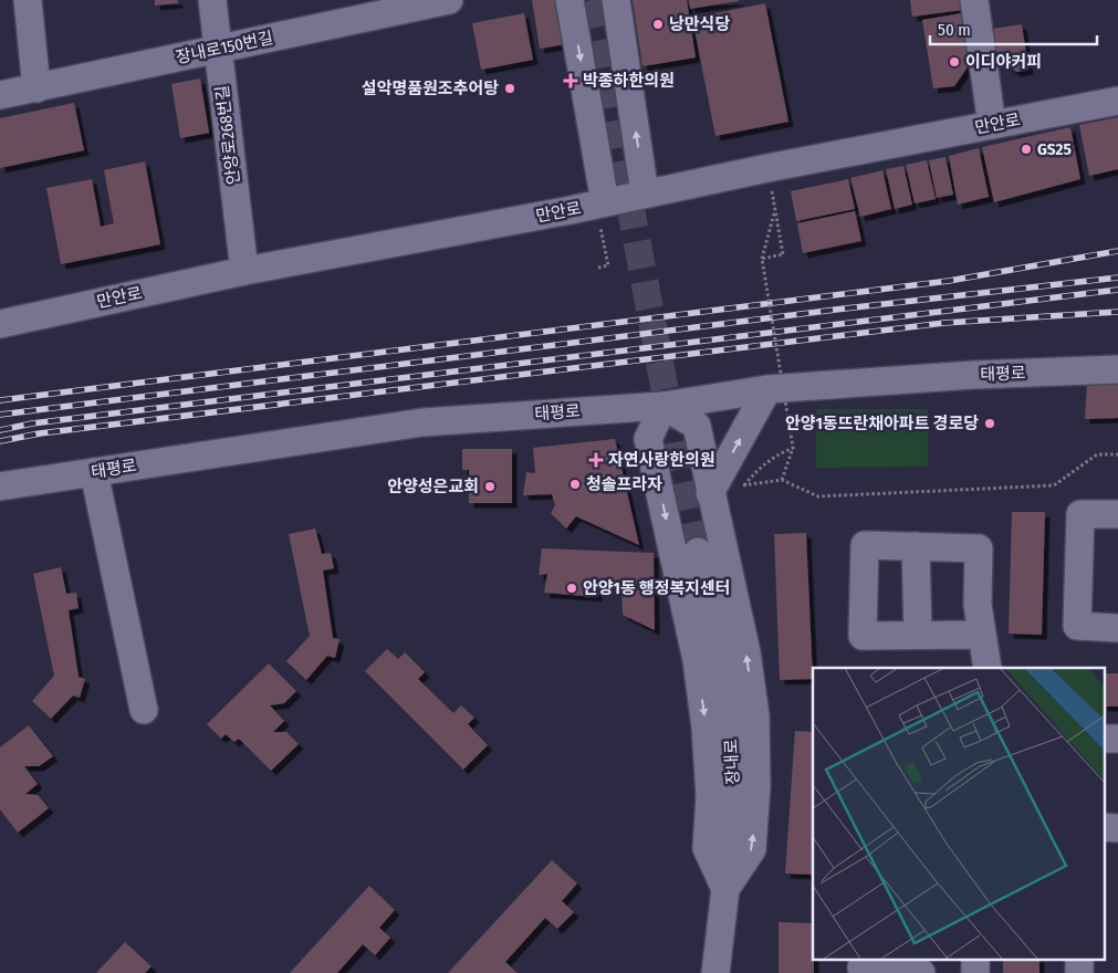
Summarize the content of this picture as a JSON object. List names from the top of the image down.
{
  "streets": {
    "street": [
      "장내로150번길",
      "만안로",
      "안양로268번길",
      "태평로",
      "장내로"
    ]
  },
  "crossings": [
    ["장내로150번길", "안양로268번길"],
    ["만안로", "안양로268번길"]
  ],
  "places": {
    "other": [
      "낭만식당",
      "이디야커피",
      "설악명품원조추어탕",
      "GS25",
      "안양1동뜨란채아파트 경로당",
      "청솔프라자",
      "안양성은교회",
      "안양1동 행정복지센터"
    ],
    "health": ["박종하한의원", "자연사랑한의원"]
  },
  "scale_bar": "50 m"
}
